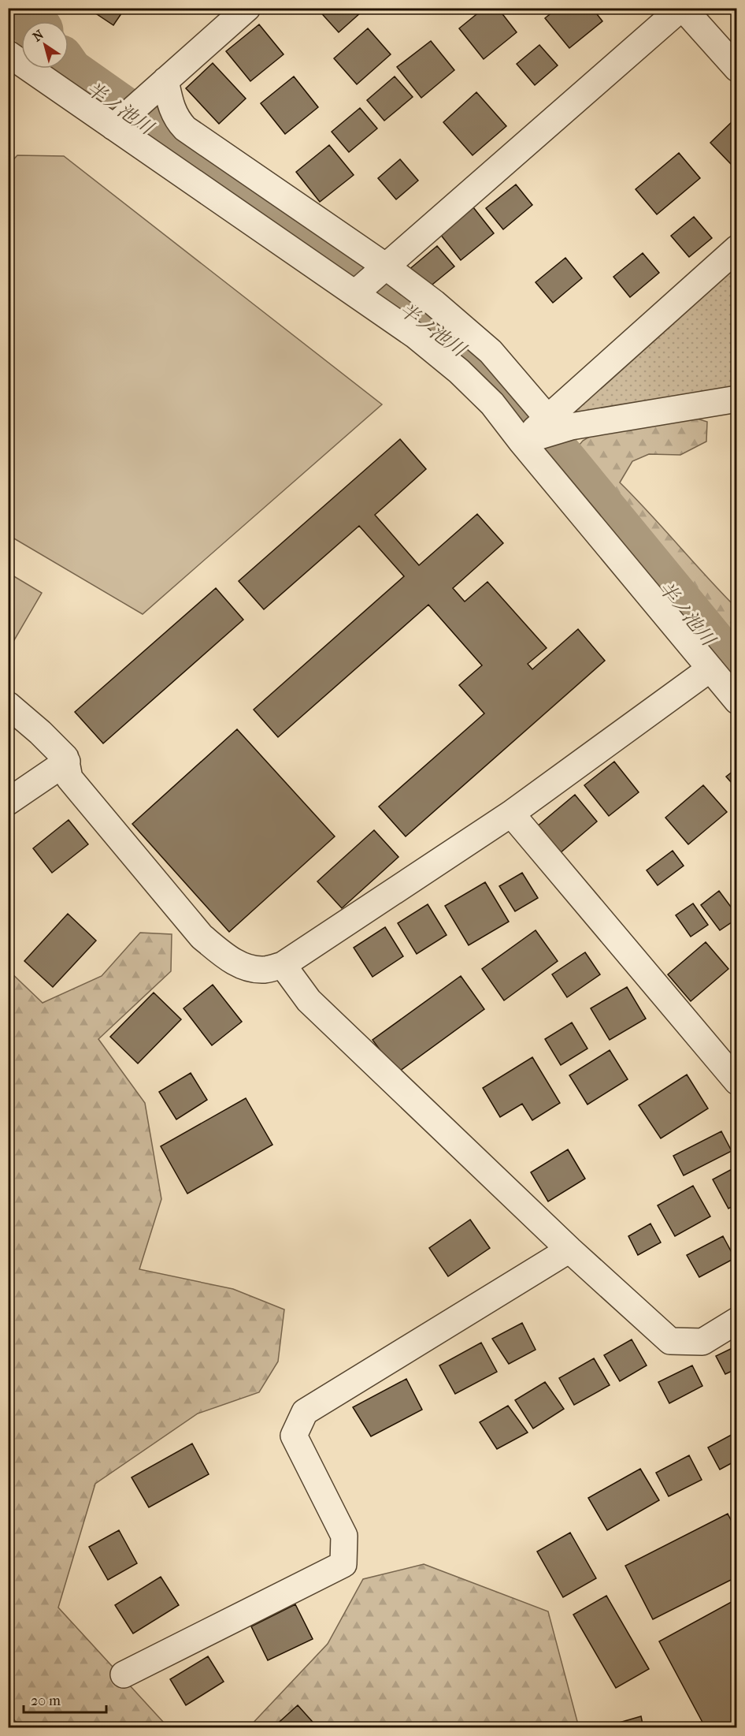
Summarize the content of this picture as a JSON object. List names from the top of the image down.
{
  "water": ["半ノ池川"],
  "scale_bar": "20 m",
  "north": "top left"
}
